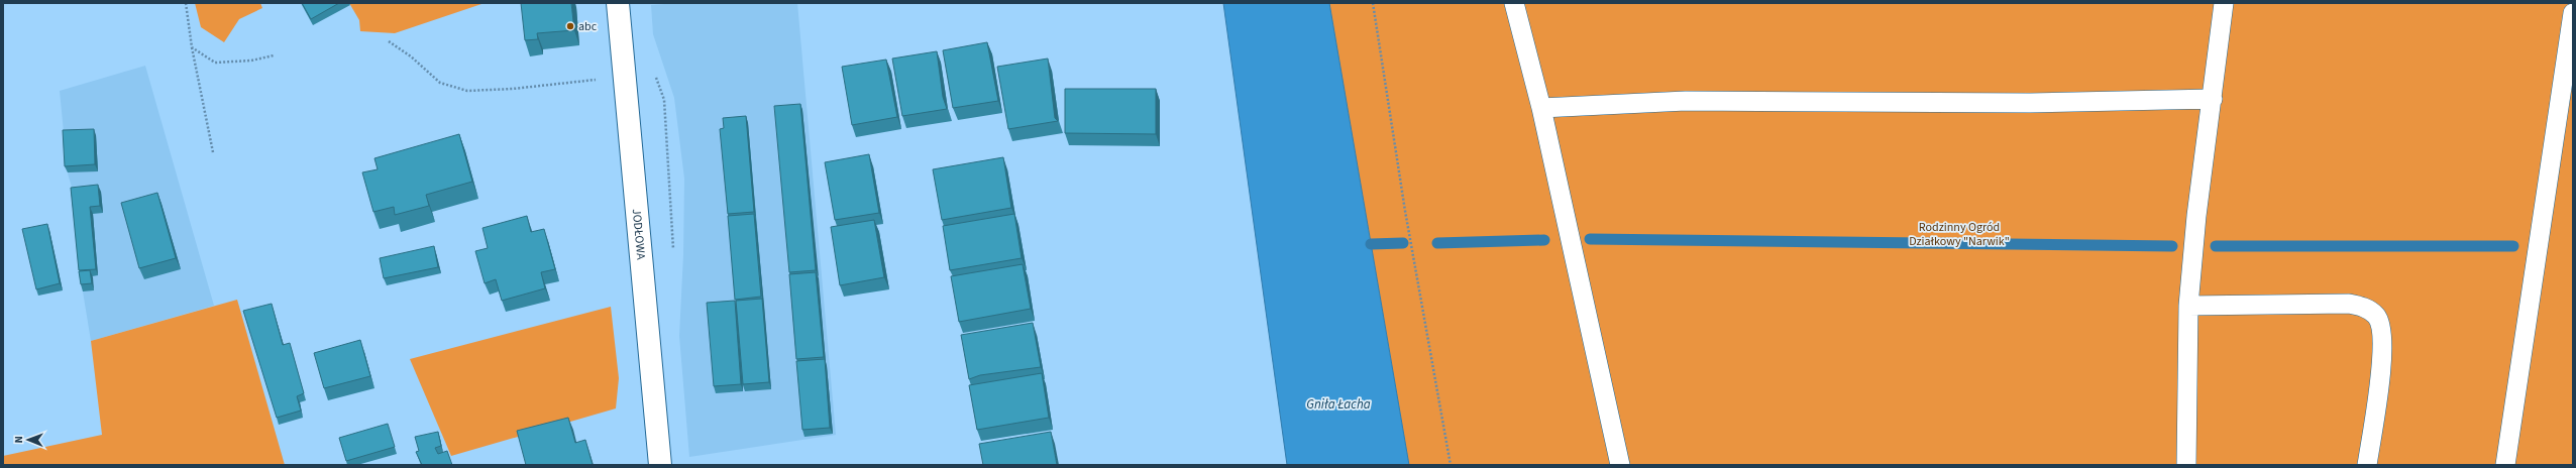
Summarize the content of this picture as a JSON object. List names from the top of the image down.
{
  "streets": {
    "street": ["JODŁOWA"]
  },
  "water": ["Gniła Łacha"],
  "parks": ["Rodzinny Ogród Działkowy \"Narwik\""],
  "places": ["abc"],
  "north": "left"
}
